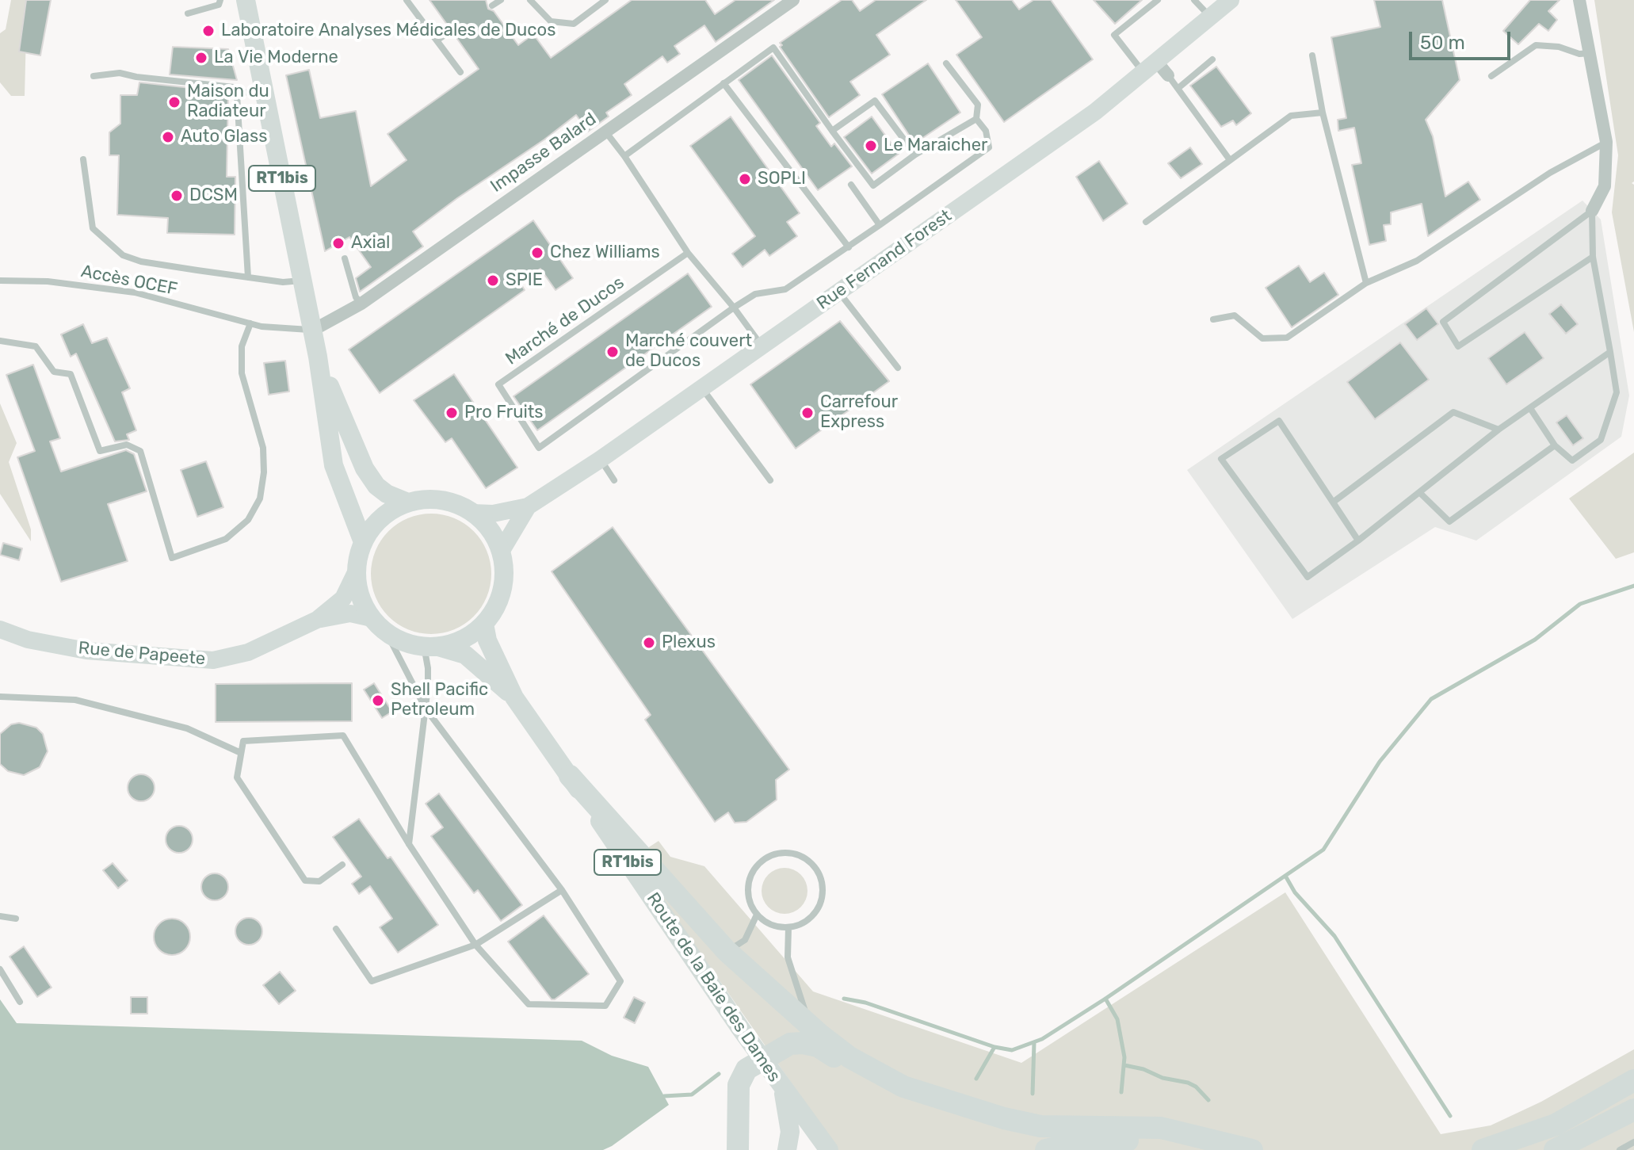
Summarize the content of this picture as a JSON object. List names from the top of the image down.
{
  "streets": {
    "main road": ["RT1bis", "Route de la Baie des Dames"],
    "street": ["Impasse Balard", "Rue Fernand Forest", "Rue de Papeete"],
    "lane": ["Accès OCEF", "Marché de Ducos"]
  },
  "crossings": [
    ["Impasse Balard", "RT1bis"],
    ["Impasse Balard", "Accès OCEF"],
    ["RT1bis", "Rue Fernand Forest"],
    ["RT1bis", "Accès OCEF"],
    ["RT1bis", "Rue de Papeete"],
    ["RT1bis", "Route de la Baie des Dames"],
    ["Rue Fernand Forest", "Rue de Papeete"],
    ["Rue Fernand Forest", "Route de la Baie des Dames"],
    ["Rue de Papeete", "Route de la Baie des Dames"]
  ],
  "places": [
    "Laboratoire Analyses Médicales de Ducos",
    "La Vie Moderne",
    "Maison du Radiateur",
    "Auto Glass",
    "Le Maraicher",
    "SOPLI",
    "DCSM",
    "Axial",
    "Chez Williams",
    "SPIE",
    "Marché couvert de Ducos",
    "Pro Fruits",
    "Carrefour Express",
    "Plexus",
    "Shell Pacific Petroleum"
  ],
  "scale_bar": "50 m"
}
